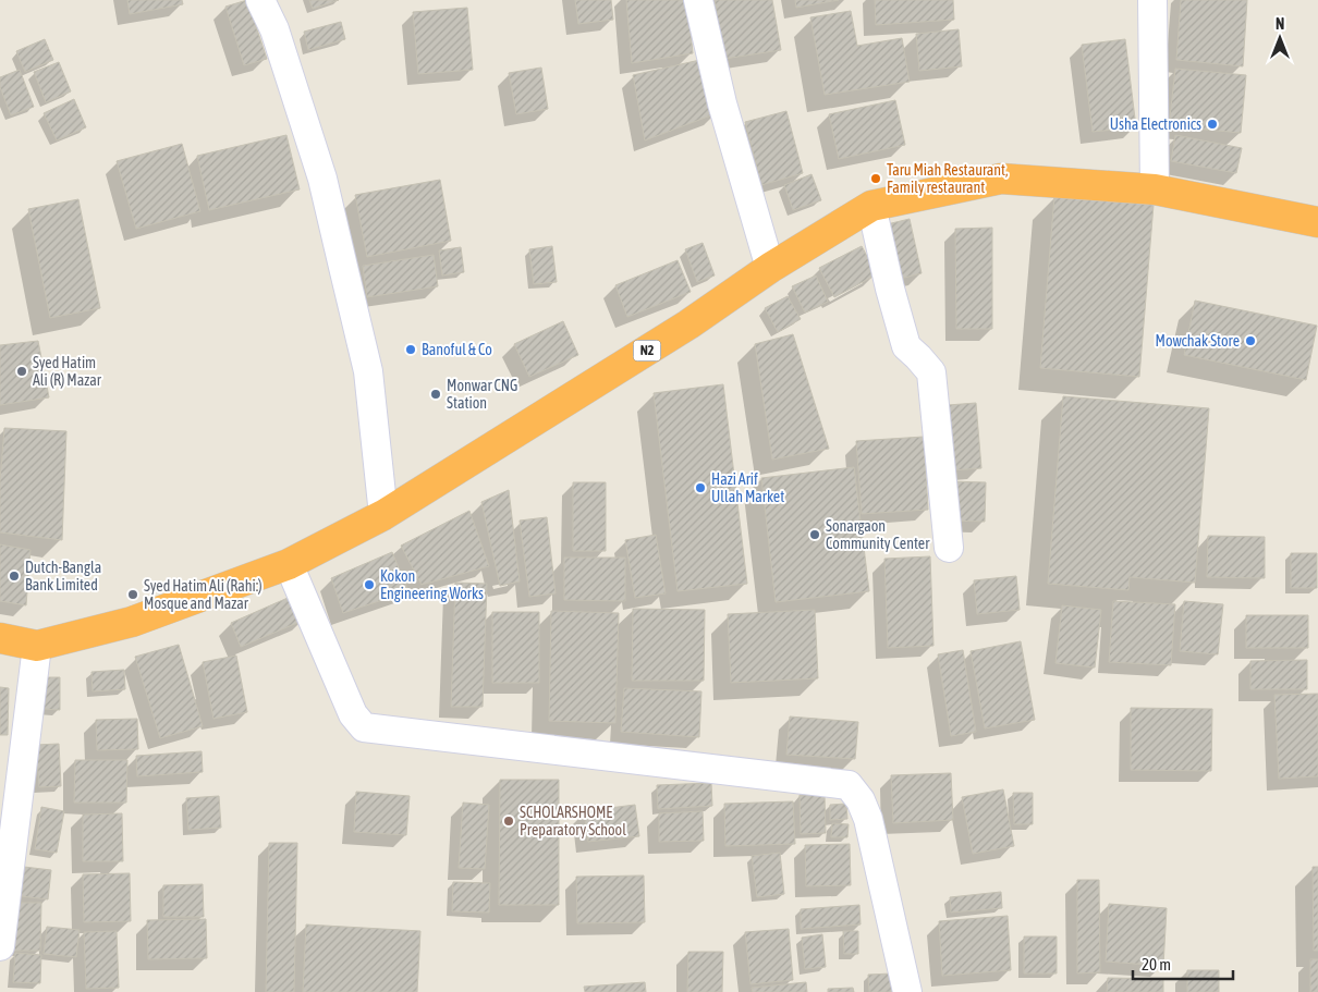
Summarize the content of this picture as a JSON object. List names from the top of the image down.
{
  "streets": {
    "highway": ["N2"]
  },
  "places": [
    "Usha Electronics",
    "Taru Miah Restaurant, Family restaurant",
    "Mowchak Store",
    "Banoful & Co",
    "Syed Hatim Ali (R) Mazar",
    "Monwar CNG Station",
    "Hazi Arif Ullah Market",
    "Sonargaon Community Center",
    "Dutch-Bangla Bank Limited",
    "Kokon Engineering Works",
    "Syed Hatim Ali (Rahi:) Mosque and Mazar",
    "SCHOLARSHOME Preparatory School"
  ],
  "scale_bar": "20 m",
  "north": "top"
}
